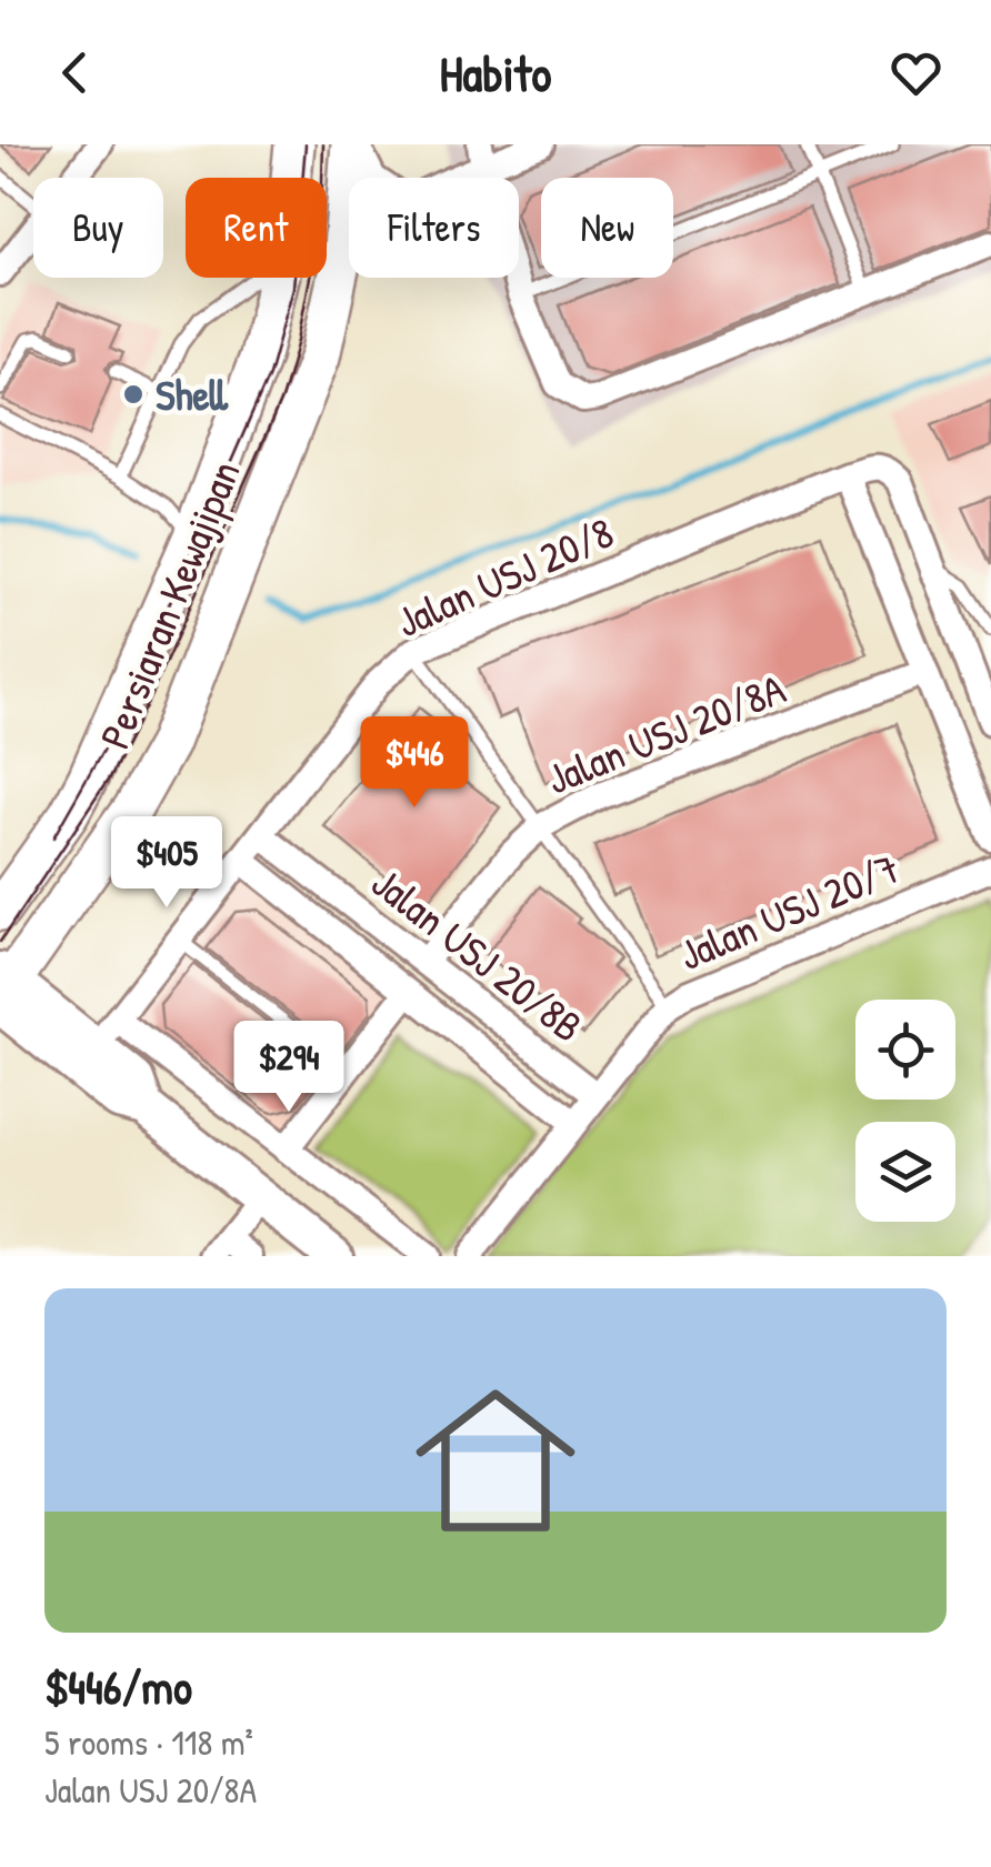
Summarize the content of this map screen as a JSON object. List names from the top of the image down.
{
  "streets": {
    "main road": ["Persiaran Kewajipan"],
    "street": [
      "Jalan USJ 20/8",
      "Jalan USJ 20/8A",
      "Jalan USJ 20/7",
      "Jalan USJ 20/8B"
    ]
  },
  "crossings": [
    ["Jalan USJ 20/8", "Jalan USJ 20/8B"],
    ["Jalan USJ 20/8A", "Jalan USJ 20/8B"],
    ["Jalan USJ 20/7", "Jalan USJ 20/8B"]
  ],
  "places": ["Shell"],
  "page": {
    "header": "Habito",
    "chip": [
      "Buy",
      "Rent",
      "Filters",
      "New"
    ],
    "price": ["$446", "$405", "$294"],
    "list": [
      {
        "name": "$446/mo",
        "note": "5 rooms · 118 m² · Jalan USJ 20/8A"
      }
    ]
  }
}
